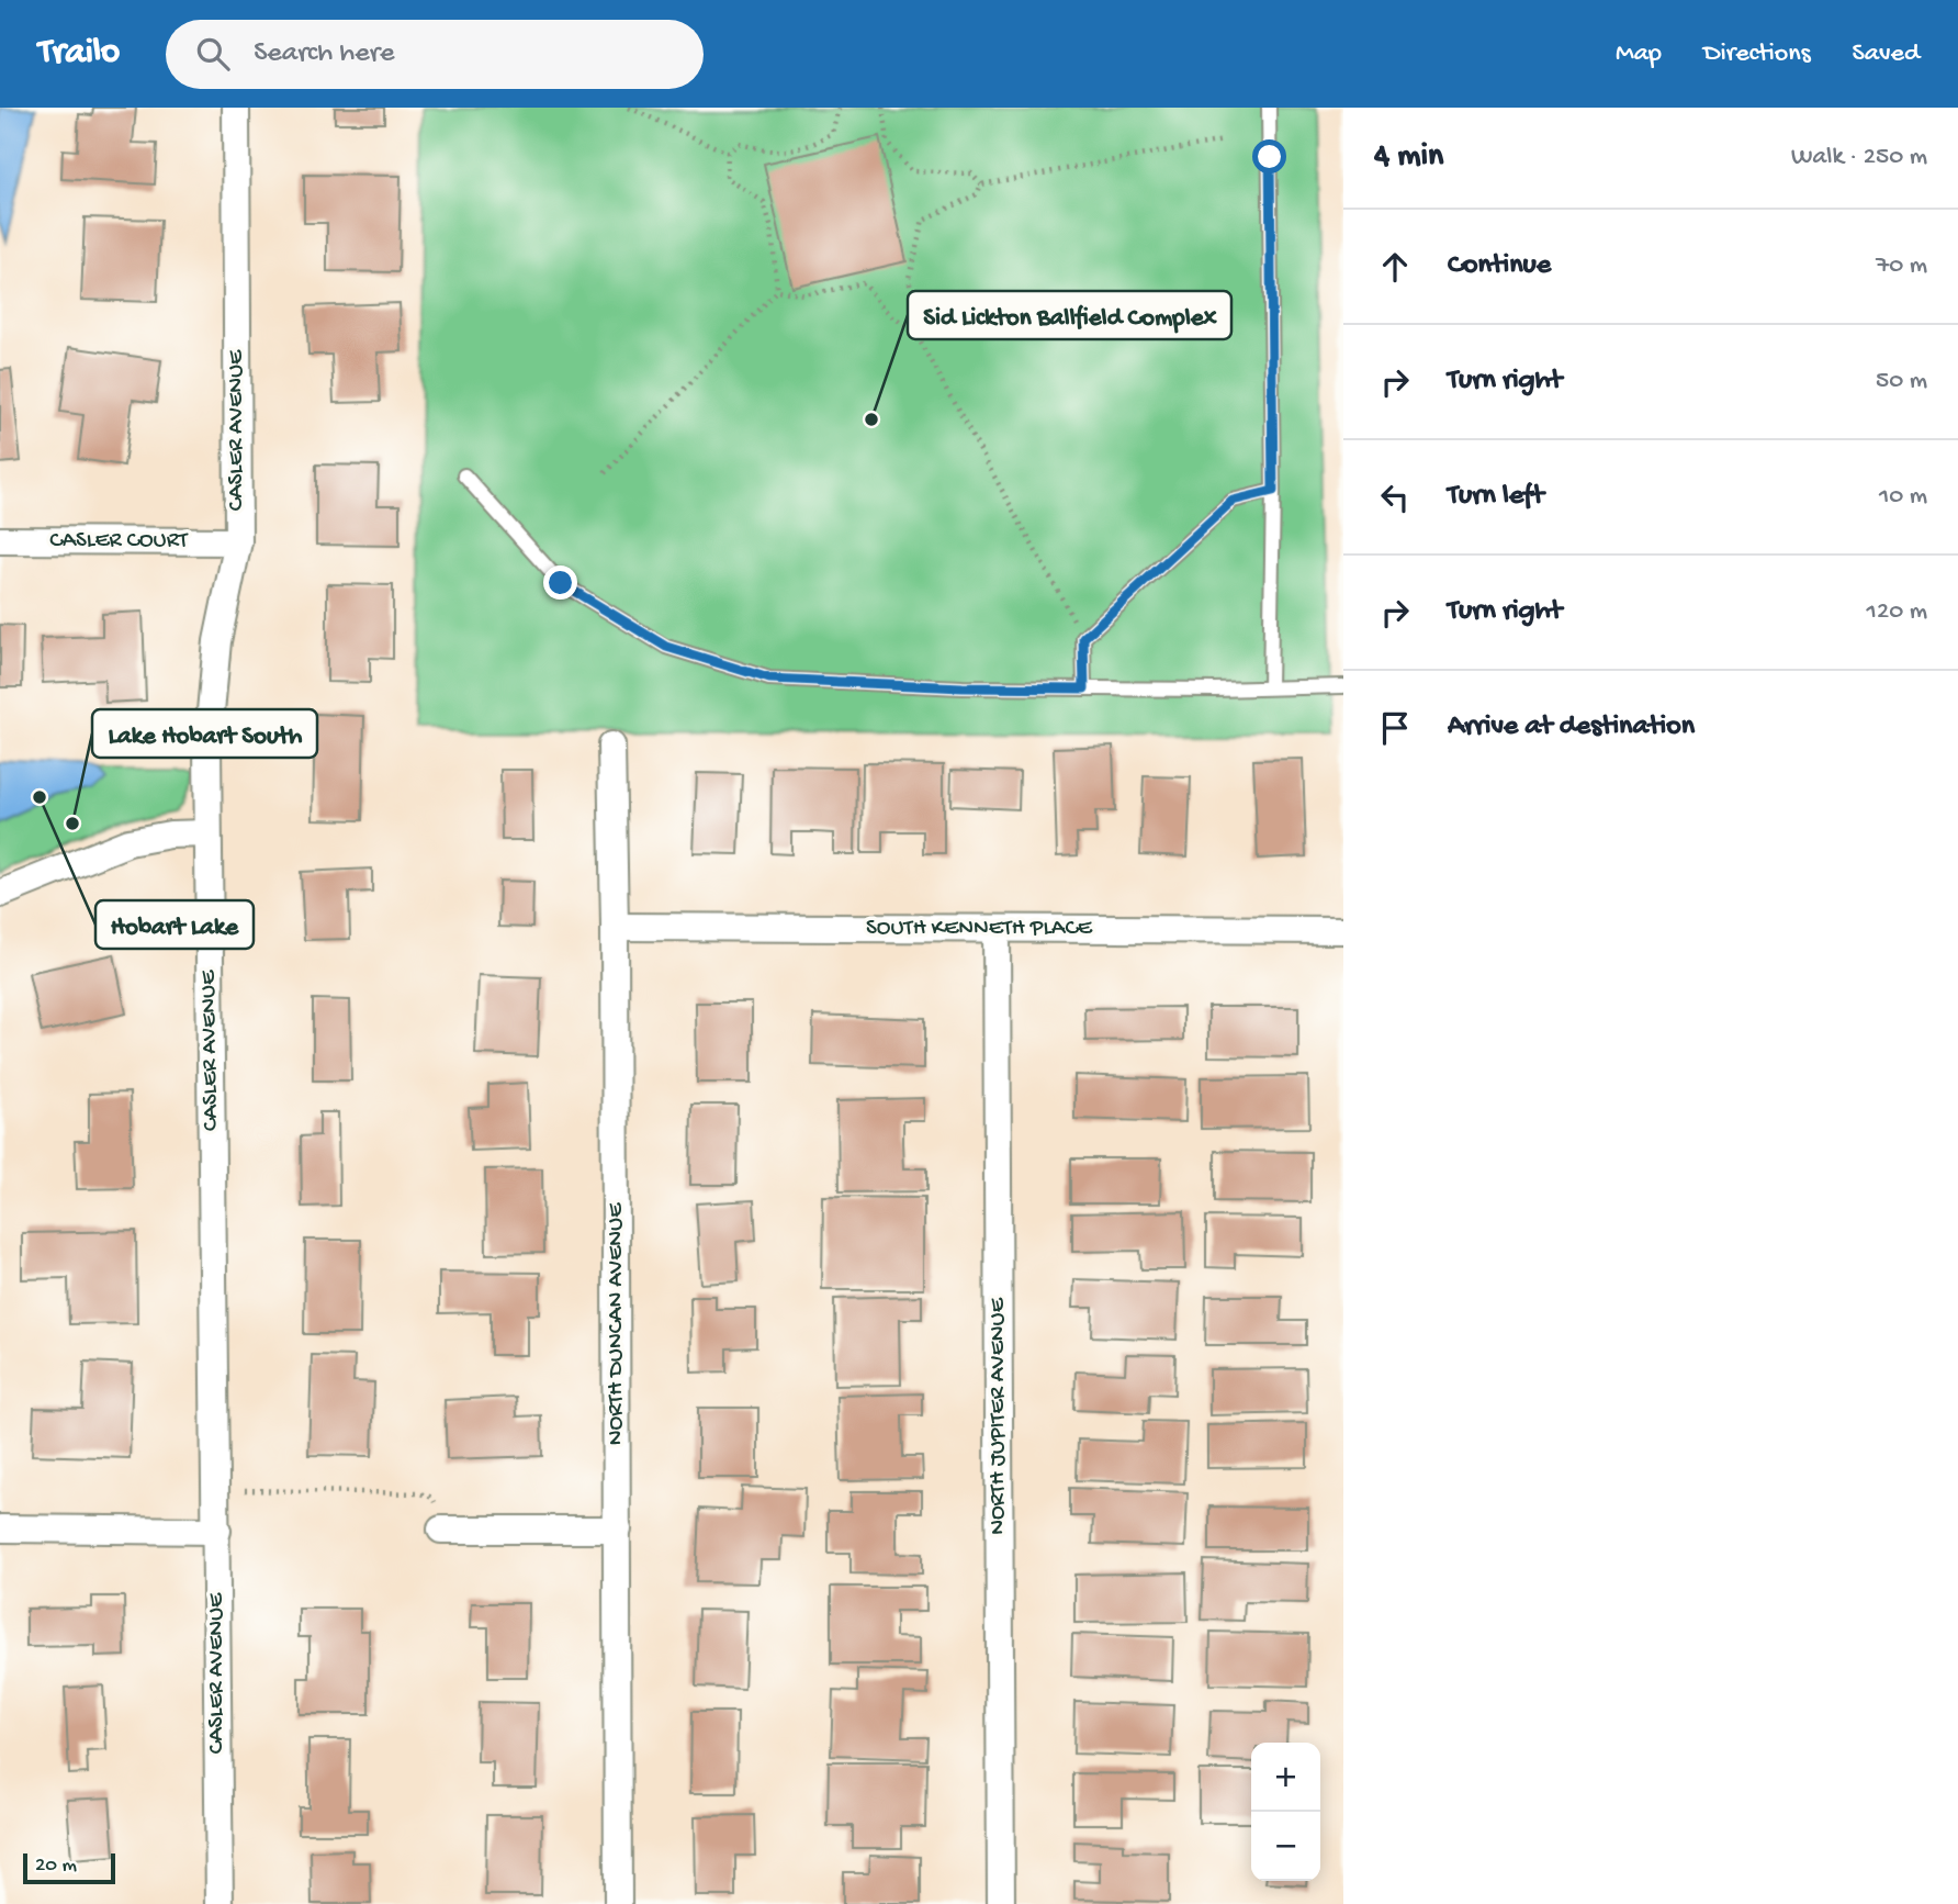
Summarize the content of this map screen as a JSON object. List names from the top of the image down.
{
  "streets": {
    "street": [
      "CASLER AVENUE",
      "CASLER COURT",
      "SOUTH KENNETH PLACE",
      "NORTH DUNCAN AVENUE",
      "NORTH JUPITER AVENUE"
    ]
  },
  "crossings": [
    ["CASLER AVENUE", "CASLER COURT"],
    ["SOUTH KENNETH PLACE", "NORTH DUNCAN AVENUE"],
    ["SOUTH KENNETH PLACE", "NORTH JUPITER AVENUE"]
  ],
  "places": ["Sid Lickton Ballfield Complex", "Hobart Lake", "Lake Hobart South"],
  "scale_bar": "20 m",
  "page": {
    "header": "Trailo",
    "search": "Search here",
    "nav": ["Map", "Directions", "Saved"],
    "heading": ["4 min", "Walk · 250 m"],
    "list": [
      ["Continue", "70 m"],
      ["Turn right", "50 m"],
      ["Turn left", "10 m"],
      ["Turn right", "120 m"],
      "Arrive at destination"
    ],
    "map_buttons": ["+", "−"],
    "scale": "20 m"
  }
}
